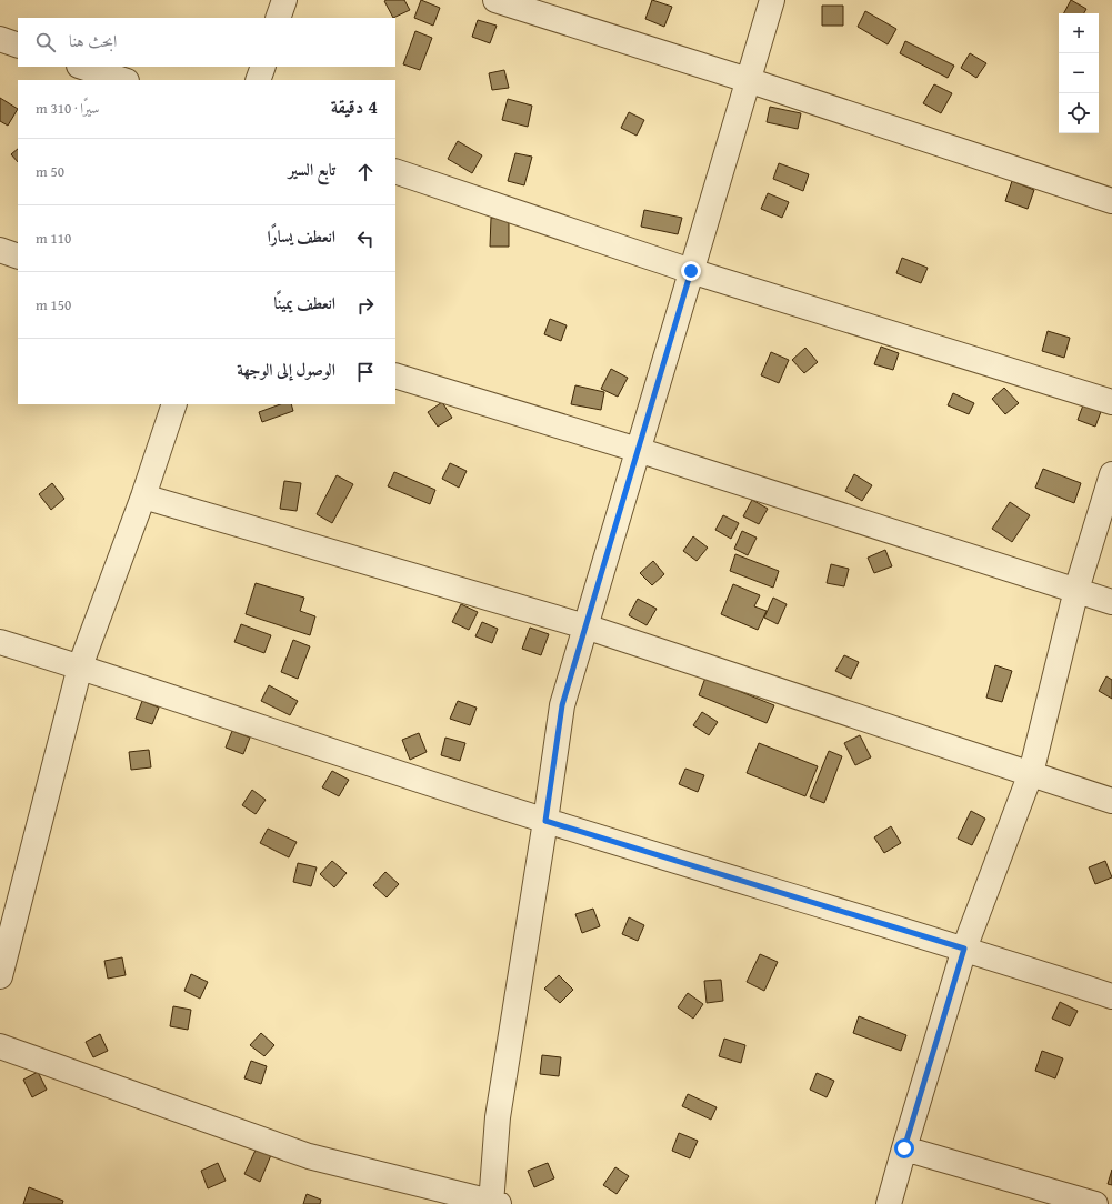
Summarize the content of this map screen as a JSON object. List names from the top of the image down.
{
  "page": {
    "map_buttons": ["+", "−"],
    "search": "ابحث هنا",
    "heading": ["4 دقيقة", "سيرًا · 310 m"],
    "list": [
      ["تابع السير", "50 m"],
      ["انعطف يسارًا", "110 m"],
      ["انعطف يمينًا", "150 m"],
      "الوصول إلى الوجهة"
    ]
  }
}
